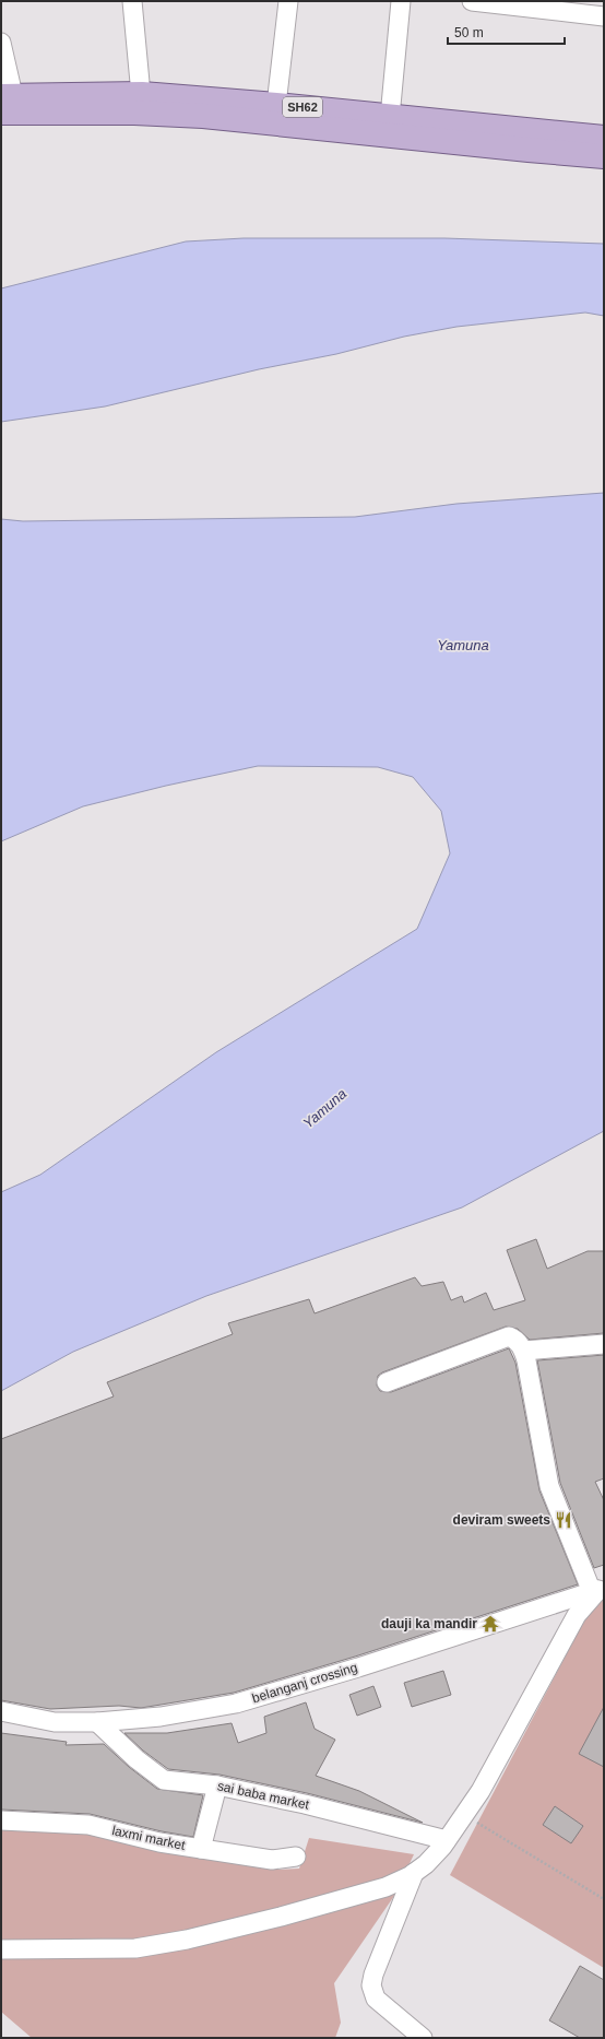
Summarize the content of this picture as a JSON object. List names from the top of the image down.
{
  "streets": {
    "main road": ["SH62"],
    "street": ["belanganj crossing", "sai baba market", "laxmi market"]
  },
  "crossings": [
    ["belanganj crossing", "sai baba market"]
  ],
  "water": ["Yamuna"],
  "places": {
    "restaurant": ["deviram sweets"],
    "temple": ["dauji ka mandir"]
  },
  "scale_bar": "50 m"
}
